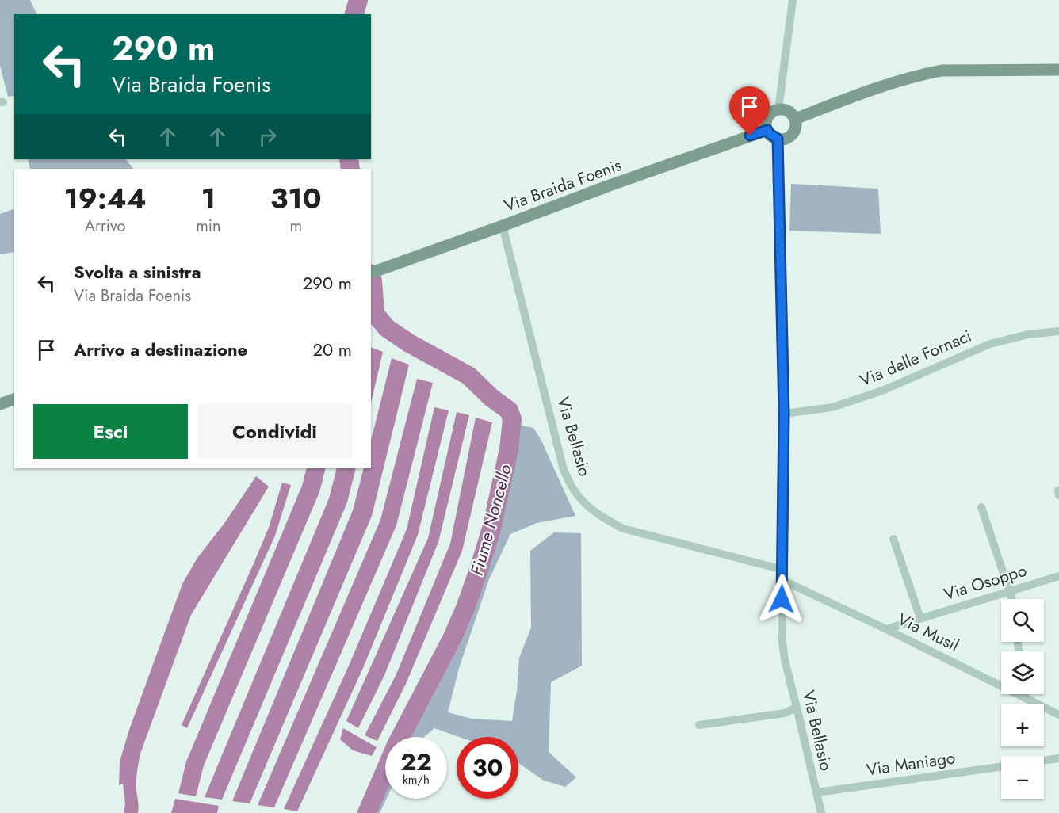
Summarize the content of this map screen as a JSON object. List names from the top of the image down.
{
  "streets": {
    "street": [
      "Via Braida Foenis",
      "Via delle Fornaci",
      "Via Bellasio",
      "Via Osoppo",
      "Via Musil",
      "Via Maniago"
    ]
  },
  "crossings": [
    ["Via Braida Foenis", "Via Bellasio"],
    ["Via delle Fornaci", "Via Bellasio"],
    ["Via Bellasio", "Via Musil"],
    ["Via Bellasio", "Via Maniago"],
    ["Via Osoppo", "Via Musil"]
  ],
  "water": ["Fiume Noncello"],
  "page": {
    "turn": ["290 m", "Via Braida Foenis"],
    "eta": [
      "19:44",
      "Arrivo",
      "1",
      "min",
      "310",
      "m"
    ],
    "list": [
      {
        "name": "Svolta a sinistra",
        "note": "Via Braida Foenis",
        "value": "290 m"
      },
      {
        "name": "Arrivo a destinazione",
        "value": "20 m"
      }
    ],
    "buttons": ["Esci", "Condividi"],
    "map_buttons": ["+", "−"],
    "speed": "22 km/h",
    "limit": "30"
  }
}
